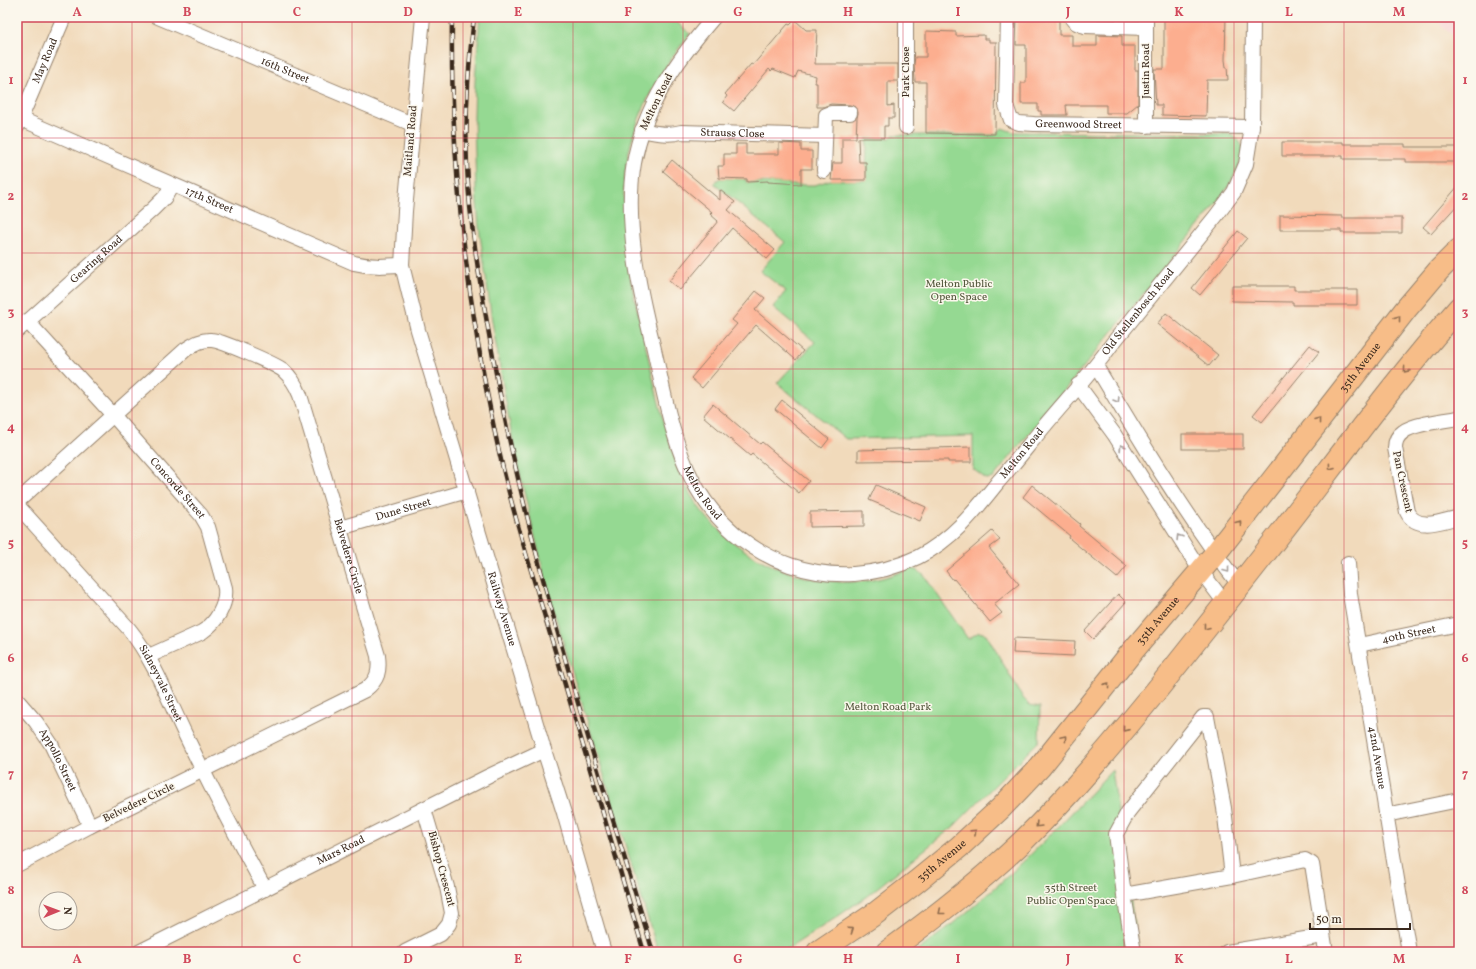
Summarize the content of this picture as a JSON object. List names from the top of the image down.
{
  "streets": {
    "main road": ["35th Avenue"],
    "street": [
      "May Road",
      "16th Street",
      "Justin Road",
      "Park Close",
      "Melton Road",
      "Greenwood Street",
      "Strauss Close",
      "Maitland Road",
      "17th Street",
      "Gearing Road",
      "Old Stellenbosch Road",
      "Pan Crescent",
      "Concorde Street",
      "Dune Street",
      "Belvedere Circle",
      "Railway Avenue",
      "40th Street",
      "Sidneyvale Street",
      "42nd Avenue",
      "Appollo Street",
      "Mars Road",
      "Bishop Crescent"
    ]
  },
  "crossings": [
    ["May Road", "17th Street"],
    ["16th Street", "Maitland Road"],
    ["Justin Road", "Greenwood Street"],
    ["Melton Road", "Strauss Close"],
    ["Melton Road", "Old Stellenbosch Road"],
    ["Greenwood Street", "Old Stellenbosch Road"],
    ["Maitland Road", "17th Street"],
    ["Maitland Road", "Railway Avenue"],
    ["17th Street", "Gearing Road"],
    ["17th Street", "Railway Avenue"],
    ["Gearing Road", "Concorde Street"],
    ["Old Stellenbosch Road", "35th Avenue"],
    ["Concorde Street", "Belvedere Circle"],
    ["Concorde Street", "Sidneyvale Street"],
    ["Dune Street", "Belvedere Circle"],
    ["Dune Street", "Railway Avenue"],
    ["Belvedere Circle", "Sidneyvale Street"],
    ["Belvedere Circle", "Appollo Street"],
    ["Railway Avenue", "Mars Road"],
    ["40th Street", "42nd Avenue"],
    ["Sidneyvale Street", "Mars Road"],
    ["Mars Road", "Bishop Crescent"]
  ],
  "parks": ["Melton Public Open Space", "Melton Road Park", "35th Street Public Open Space"],
  "scale_bar": "50 m",
  "north": "right",
  "grid": {
    "columns": [
      "A",
      "B",
      "C",
      "D",
      "E",
      "F",
      "G",
      "H",
      "I",
      "J",
      "K",
      "L",
      "M"
    ],
    "rows": [
      "1",
      "2",
      "3",
      "4",
      "5",
      "6",
      "7",
      "8"
    ]
  }
}
